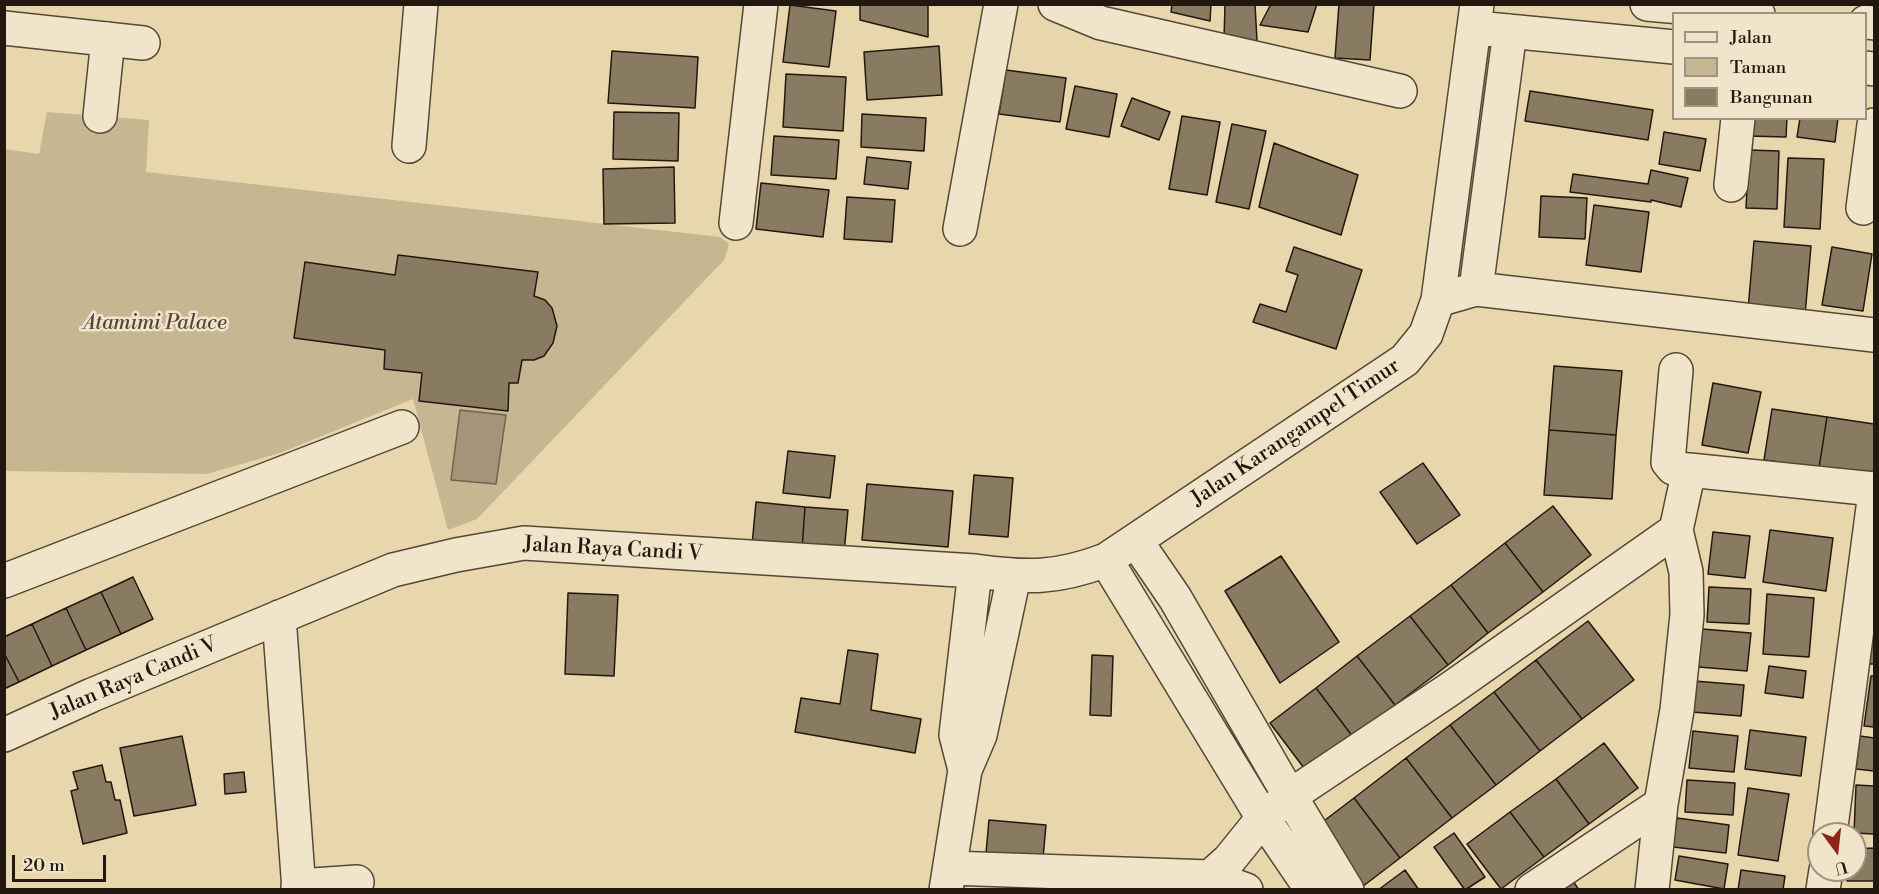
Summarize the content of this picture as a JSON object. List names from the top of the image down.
{
  "streets": {
    "street": ["Jalan Karangampel Timur", "Jalan Raya Candi V"]
  },
  "crossings": [
    ["Jalan Karangampel Timur", "Jalan Raya Candi V"]
  ],
  "parks": ["Atamimi Palace"],
  "legend": ["Jalan", "Taman", "Bangunan"],
  "scale_bar": "20 m",
  "north": "bottom"
}
